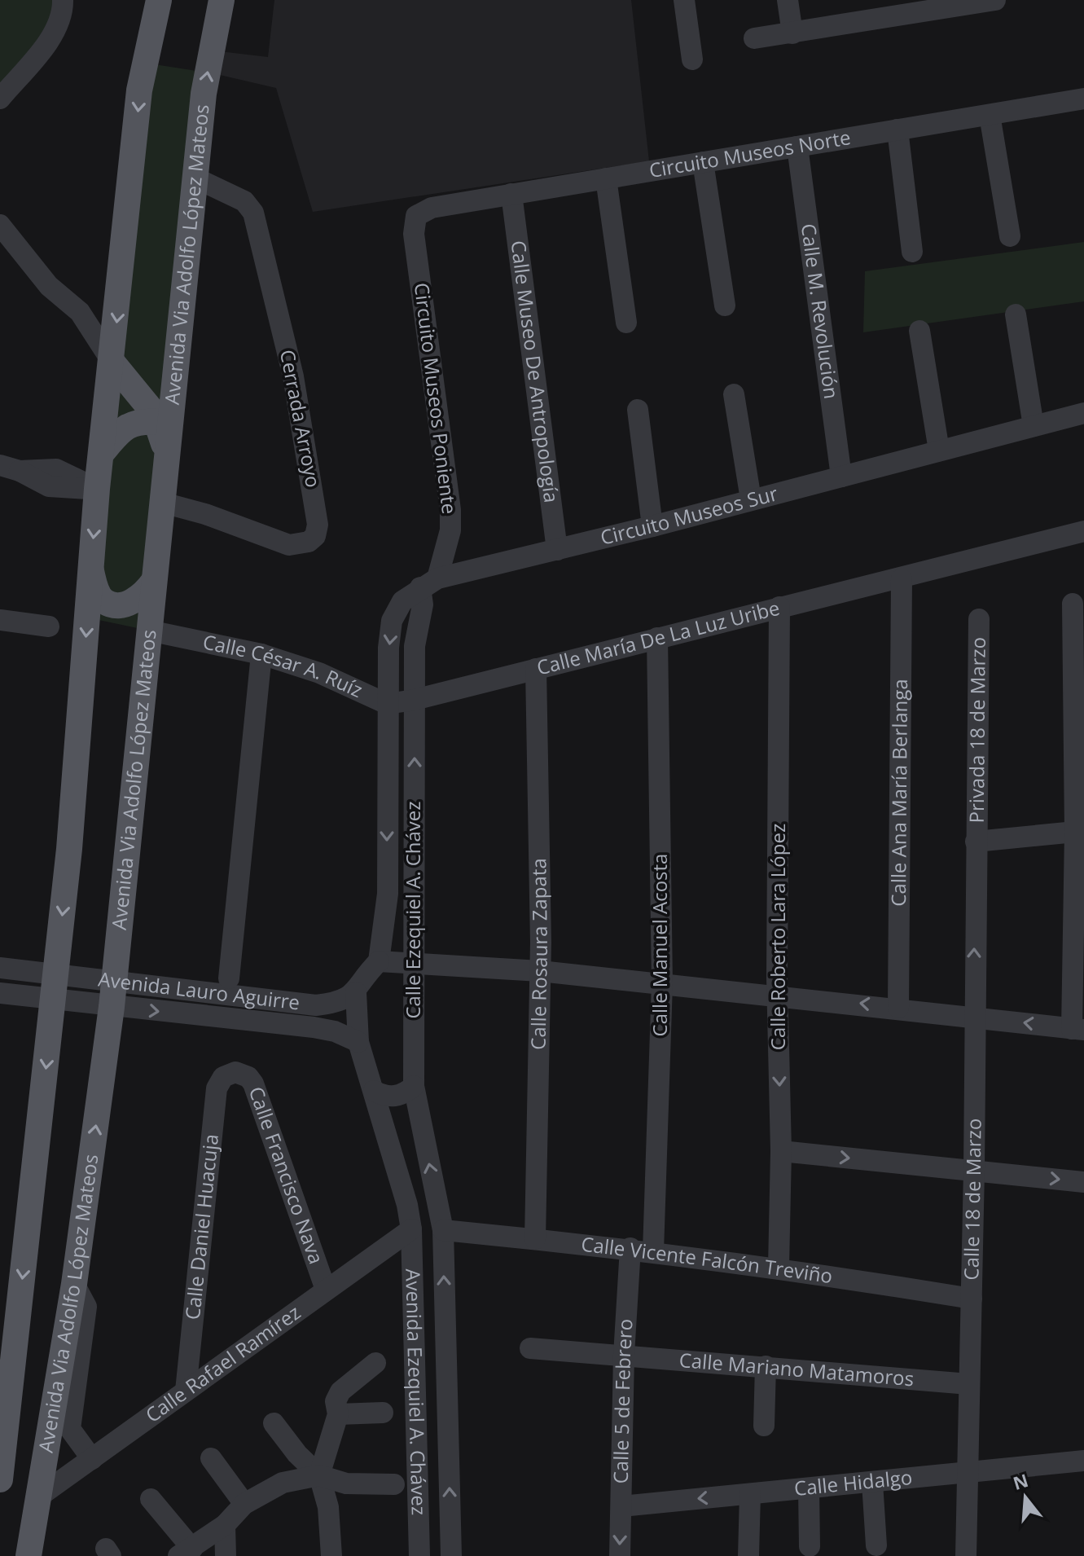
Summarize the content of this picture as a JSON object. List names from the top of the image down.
{
  "streets": {
    "main road": ["Avenida Via Adolfo López Mateos"],
    "street": [
      "Circuito Museos Norte",
      "Calle M. Revolución",
      "Calle Museo De Antropología",
      "Circuito Museos Poniente",
      "Cerrada Arroyo",
      "Circuito Museos Sur",
      "Calle María De La Luz Uribe",
      "Calle César A. Ruíz",
      "Privada 18 de Marzo",
      "Calle Ana María Berlanga",
      "Calle Ezequiel A. Chávez",
      "Calle Roberto Lara López",
      "Calle Manuel Acosta",
      "Calle Rosaura Zapata",
      "Avenida Lauro Aguirre",
      "Calle Francisco Nava",
      "Calle 18 de Marzo",
      "Calle Daniel Huacuja",
      "Calle Vicente Falcón Treviño",
      "Calle Rafael Ramírez",
      "Calle Mariano Matamoros",
      "Avenida Ezequiel A. Chávez",
      "Calle 5 de Febrero",
      "Calle Hidalgo"
    ]
  },
  "crossings": [
    ["Circuito Museos Norte", "Calle M. Revolución"],
    ["Circuito Museos Norte", "Calle Museo De Antropología"],
    ["Circuito Museos Norte", "Circuito Museos Poniente"],
    ["Avenida Via Adolfo López Mateos", "Cerrada Arroyo"],
    ["Avenida Via Adolfo López Mateos", "Calle César A. Ruíz"],
    ["Avenida Via Adolfo López Mateos", "Avenida Lauro Aguirre"],
    ["Avenida Via Adolfo López Mateos", "Calle Rafael Ramírez"],
    ["Calle M. Revolución", "Circuito Museos Sur"],
    ["Calle Museo De Antropología", "Circuito Museos Sur"],
    ["Circuito Museos Poniente", "Circuito Museos Sur"],
    ["Circuito Museos Poniente", "Calle Ezequiel A. Chávez"],
    ["Circuito Museos Sur", "Calle Ezequiel A. Chávez"],
    ["Calle María De La Luz Uribe", "Calle César A. Ruíz"],
    ["Calle María De La Luz Uribe", "Calle Ana María Berlanga"],
    ["Calle María De La Luz Uribe", "Calle Ezequiel A. Chávez"],
    ["Calle María De La Luz Uribe", "Calle Roberto Lara López"],
    ["Calle María De La Luz Uribe", "Calle Manuel Acosta"],
    ["Calle María De La Luz Uribe", "Calle Rosaura Zapata"],
    ["Calle César A. Ruíz", "Calle Ezequiel A. Chávez"],
    ["Privada 18 de Marzo", "Calle 18 de Marzo"],
    ["Calle Ezequiel A. Chávez", "Calle Vicente Falcón Treviño"],
    ["Calle Ezequiel A. Chávez", "Avenida Ezequiel A. Chávez"],
    ["Calle Roberto Lara López", "Calle Vicente Falcón Treviño"],
    ["Calle Manuel Acosta", "Calle Vicente Falcón Treviño"],
    ["Calle Rosaura Zapata", "Calle Vicente Falcón Treviño"],
    ["Calle Francisco Nava", "Calle Daniel Huacuja"],
    ["Calle Francisco Nava", "Calle Rafael Ramírez"],
    ["Calle 18 de Marzo", "Calle Vicente Falcón Treviño"],
    ["Calle 18 de Marzo", "Calle Mariano Matamoros"],
    ["Calle 18 de Marzo", "Calle Hidalgo"],
    ["Calle Daniel Huacuja", "Calle Rafael Ramírez"],
    ["Calle Vicente Falcón Treviño", "Avenida Ezequiel A. Chávez"],
    ["Calle Vicente Falcón Treviño", "Calle 5 de Febrero"],
    ["Calle Rafael Ramírez", "Avenida Ezequiel A. Chávez"],
    ["Calle Mariano Matamoros", "Calle 5 de Febrero"],
    ["Calle 5 de Febrero", "Calle Hidalgo"]
  ],
  "north": "top"
}
